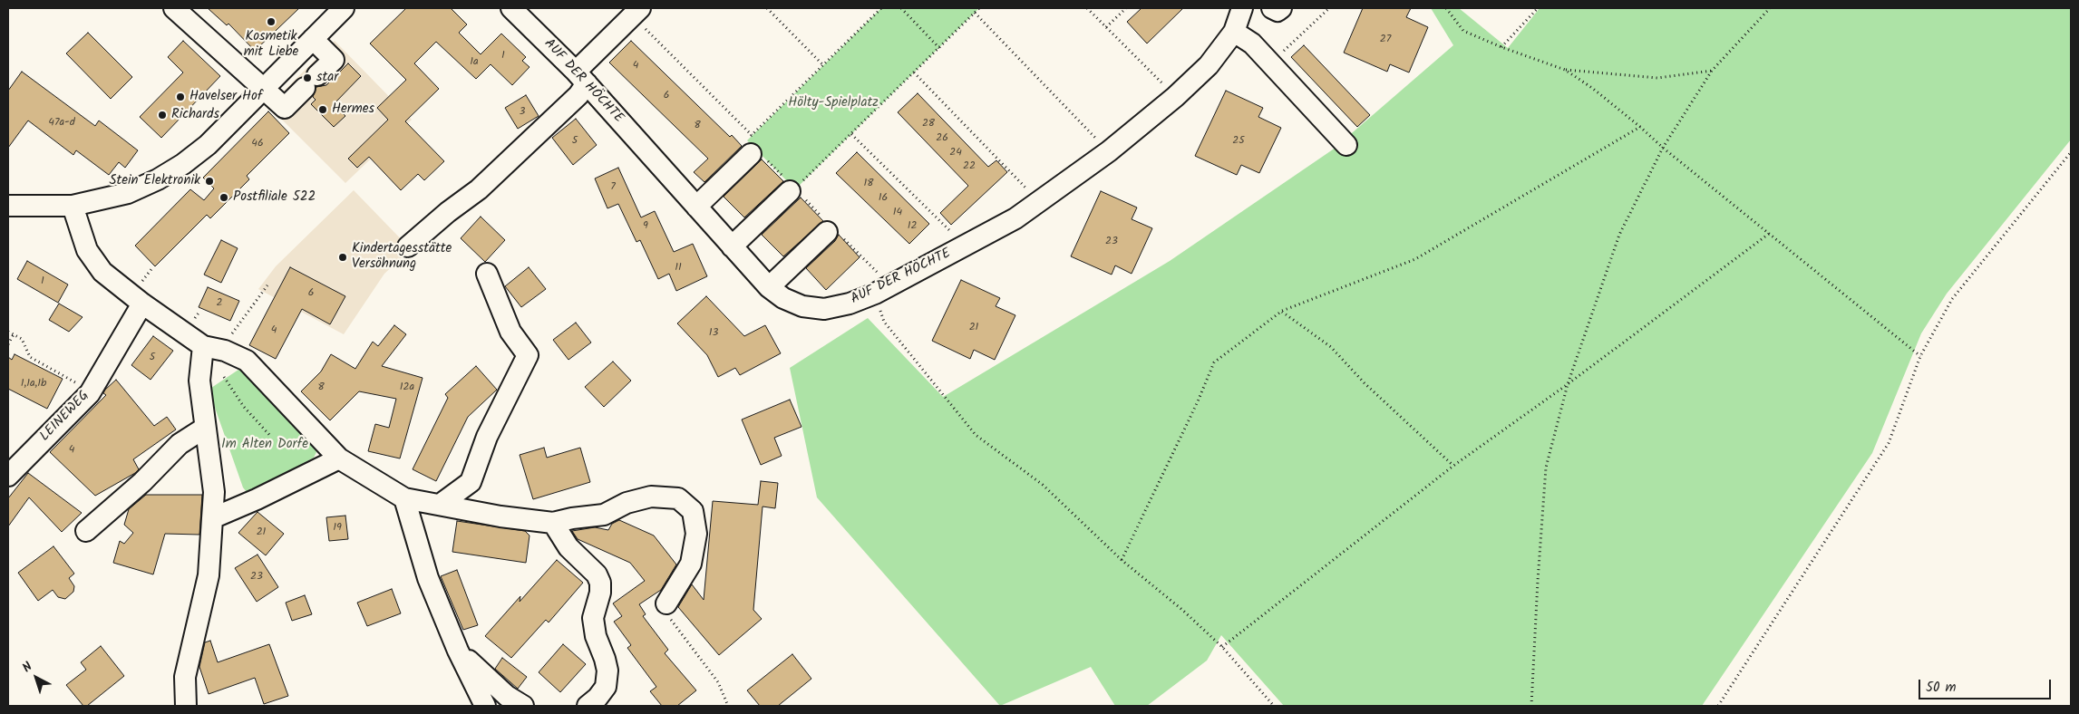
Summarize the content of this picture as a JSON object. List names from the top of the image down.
{
  "streets": {
    "street": ["AUF DER HÖCHTE", "LEINEWEG"]
  },
  "parks": ["Hölty-Spielplatz", "Im Alten Dorfe"],
  "places": [
    "Kosmetik mit Liebe",
    "star",
    "Havelser Hof",
    "Hermes",
    "Richards",
    "Stein Elektronik",
    "Postfiliale 522",
    "Kindertagesstätte Versöhnung"
  ],
  "house_numbers": [
    "27",
    "1",
    "1a",
    "4",
    "6",
    "3",
    "47a-d",
    "28",
    "8",
    "26",
    "5",
    "25",
    "46",
    "24",
    "22",
    "18",
    "7",
    "16",
    "14",
    "9",
    "12",
    "23",
    "11",
    "1",
    "6",
    "2",
    "21",
    "4",
    "13",
    "5",
    "1,1a,1b",
    "8",
    "12a",
    "4",
    "19",
    "21",
    "23"
  ],
  "scale_bar": "50 m",
  "north": "top left"
}
